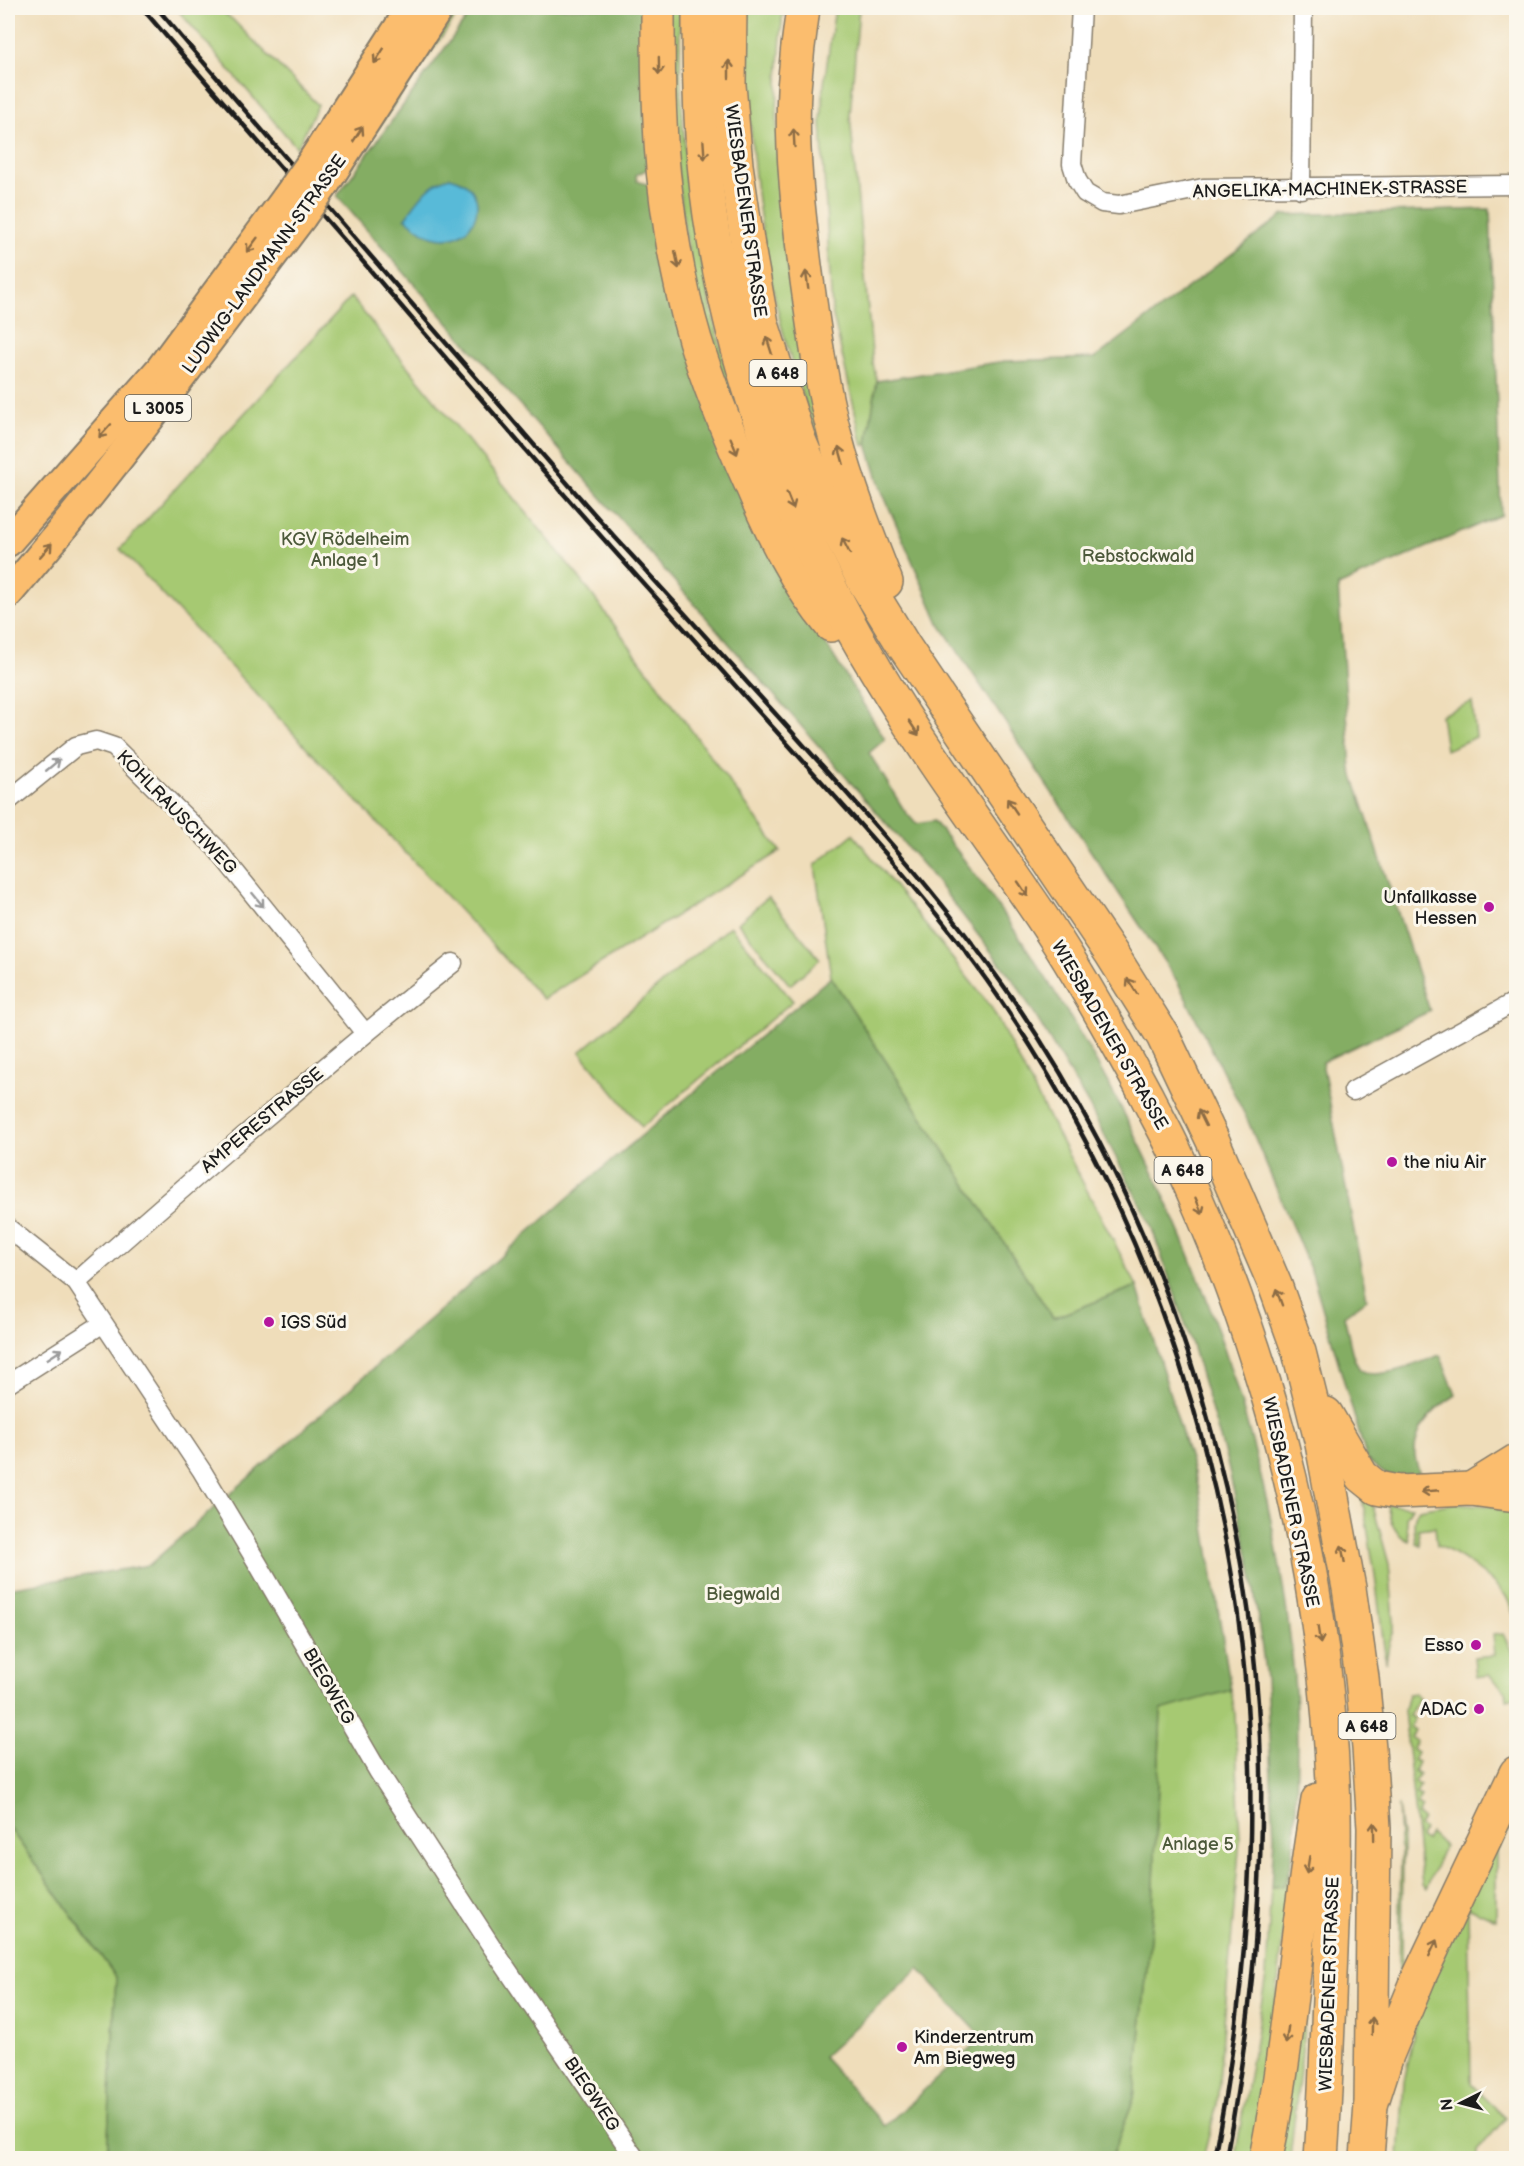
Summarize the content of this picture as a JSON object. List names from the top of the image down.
{
  "streets": {
    "highway": ["WIESBADENER STRASSE", "A 648"],
    "main road": ["LUDWIG-LANDMANN-STRASSE", "L 3005"],
    "street": [
      "ANGELIKA-MACHINEK-STRASSE",
      "KOHLRAUSCHWEG",
      "AMPERESTRASSE",
      "BIEGWEG"
    ]
  },
  "crossings": [
    ["WIESBADENER STRASSE", "A 648"],
    ["KOHLRAUSCHWEG", "AMPERESTRASSE"],
    ["AMPERESTRASSE", "BIEGWEG"]
  ],
  "one_way": ["KOHLRAUSCHWEG"],
  "parks": [
    "KGV Rödelheim Anlage 1",
    "Rebstockwald",
    "Biegwald",
    "Anlage 5"
  ],
  "places": [
    "Unfallkasse Hessen",
    "the niu Air",
    "IGS Süd",
    "Esso",
    "ADAC",
    "Kinderzentrum Am Biegweg"
  ],
  "north": "left"
}
